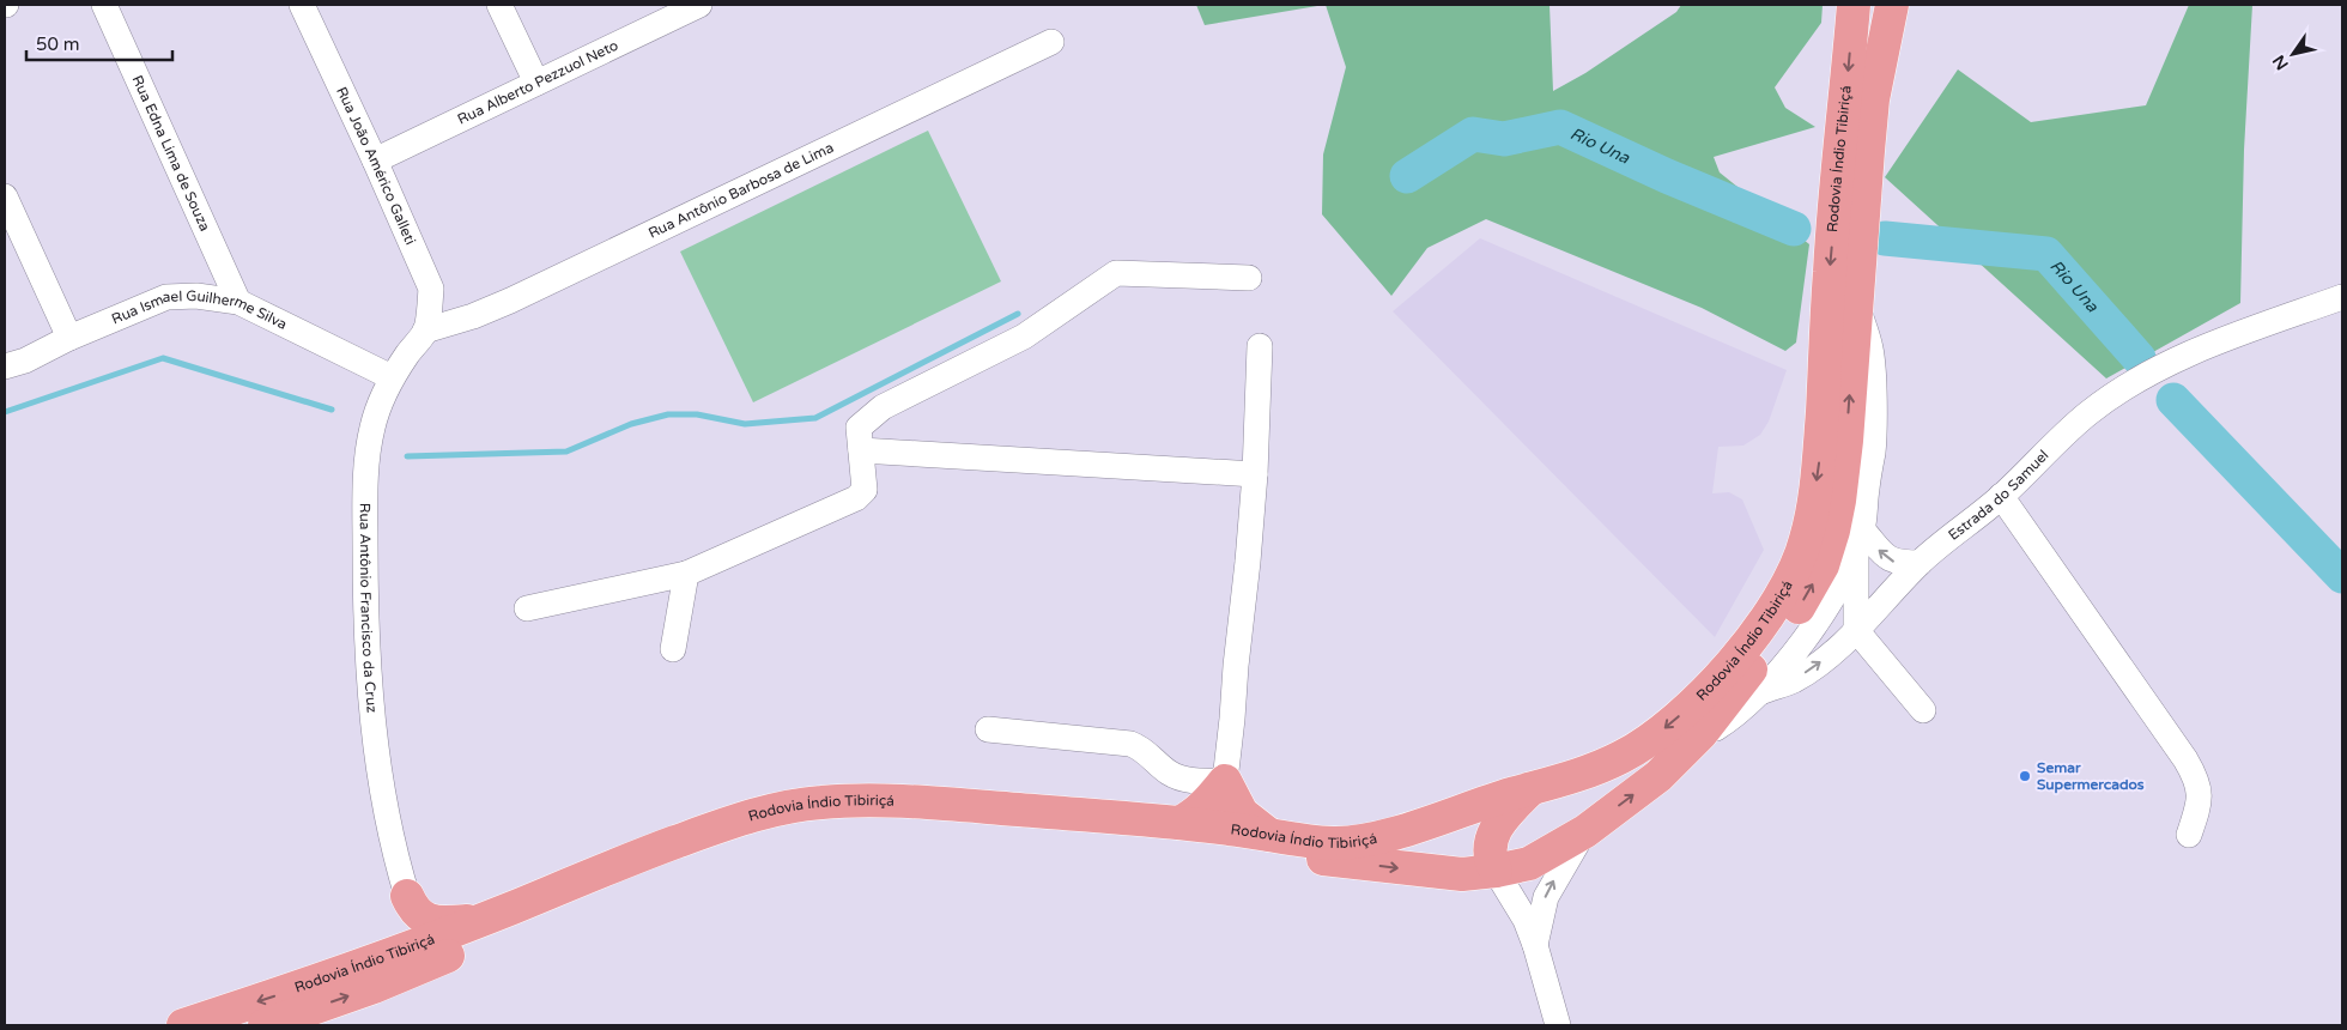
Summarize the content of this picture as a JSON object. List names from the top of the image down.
{
  "streets": {
    "highway": ["Rodovia Índio Tibiriçá"],
    "street": [
      "Rua Alberto Pezzuol Neto",
      "Rua Edna Lima de Souza",
      "Rua João Américo Galleti",
      "Rua Antônio Barbosa de Lima",
      "Rua Ismael Guilherme Silva",
      "Estrada do Samuel",
      "Rua Antônio Francisco da Cruz"
    ]
  },
  "crossings": [
    ["Rua Alberto Pezzuol Neto", "Rua João Américo Galleti"],
    ["Rua Edna Lima de Souza", "Rua Ismael Guilherme Silva"],
    ["Rua João Américo Galleti", "Rua Antônio Barbosa de Lima"],
    ["Rua João Américo Galleti", "Rua Antônio Francisco da Cruz"],
    ["Rua Antônio Barbosa de Lima", "Rua Antônio Francisco da Cruz"],
    ["Rua Ismael Guilherme Silva", "Rua Antônio Francisco da Cruz"]
  ],
  "water": ["Rio Una"],
  "places": ["Semar Supermercados"],
  "scale_bar": "50 m",
  "north": "bottom left"
}
